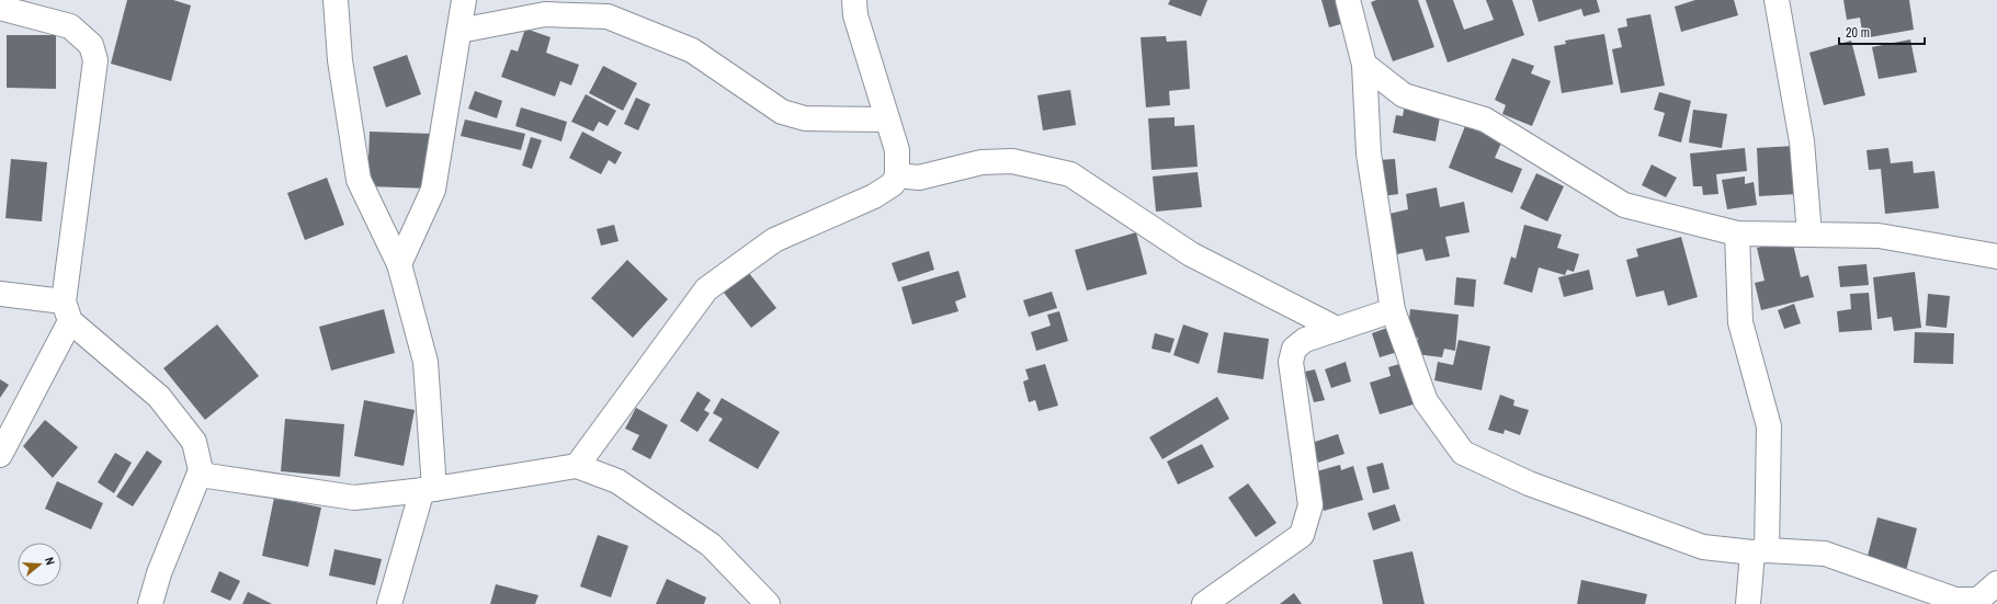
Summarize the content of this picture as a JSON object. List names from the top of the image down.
{
  "scale_bar": "20 m",
  "north": "right"
}
